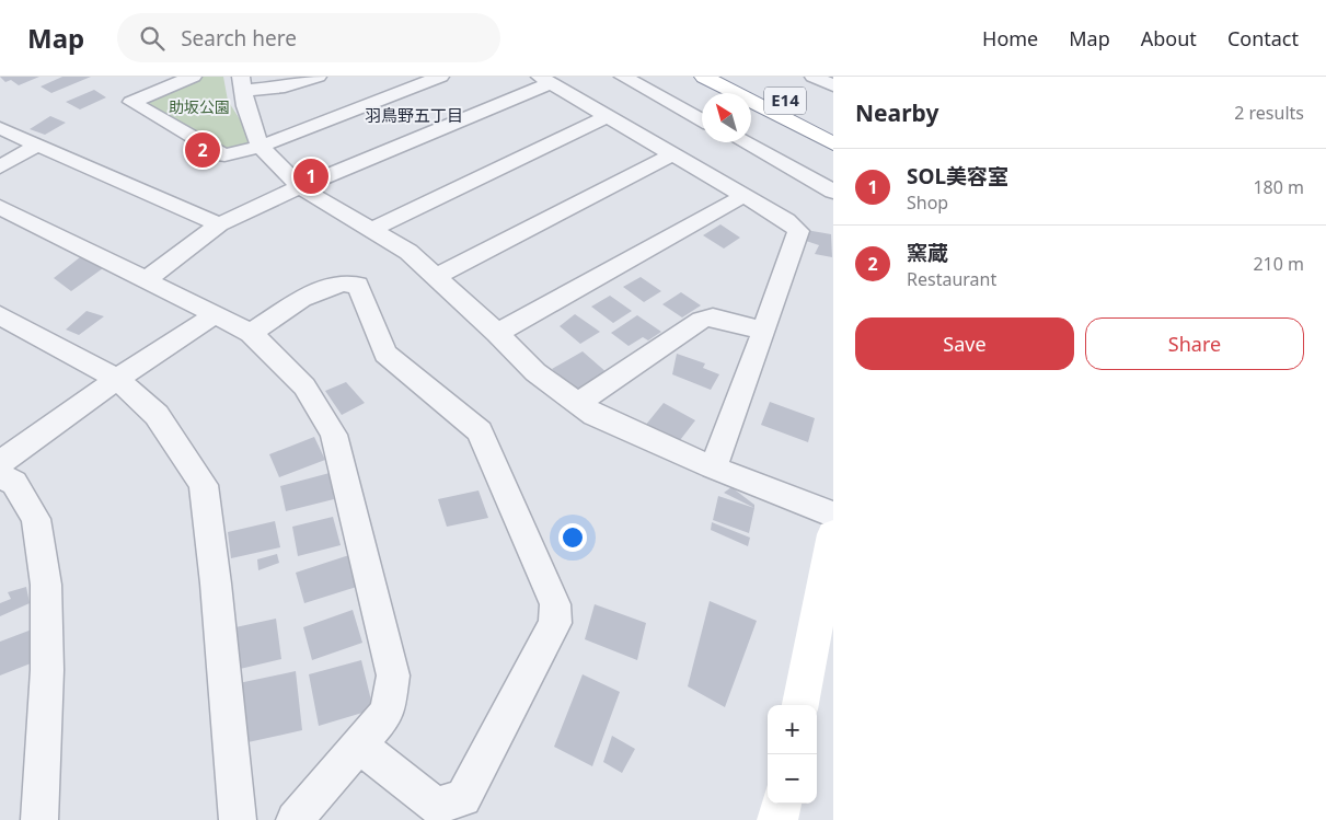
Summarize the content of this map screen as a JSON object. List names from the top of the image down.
{
  "streets": {
    "main road": ["E14"]
  },
  "districts": ["羽鳥野五丁目"],
  "parks": ["助坂公園"],
  "north": "top left",
  "page": {
    "header": "Map",
    "search": "Search here",
    "nav": [
      "Home",
      "Map",
      "About",
      "Contact"
    ],
    "heading": ["Nearby", "2 results"],
    "pins": ["2", "1"],
    "list": [
      {
        "mark": "1",
        "name": "SOL美容室",
        "note": "Shop",
        "value": "180 m"
      },
      {
        "mark": "2",
        "name": "窯蔵",
        "note": "Restaurant",
        "value": "210 m"
      }
    ],
    "buttons": ["Save", "Share"],
    "map_buttons": ["+", "−"]
  }
}
